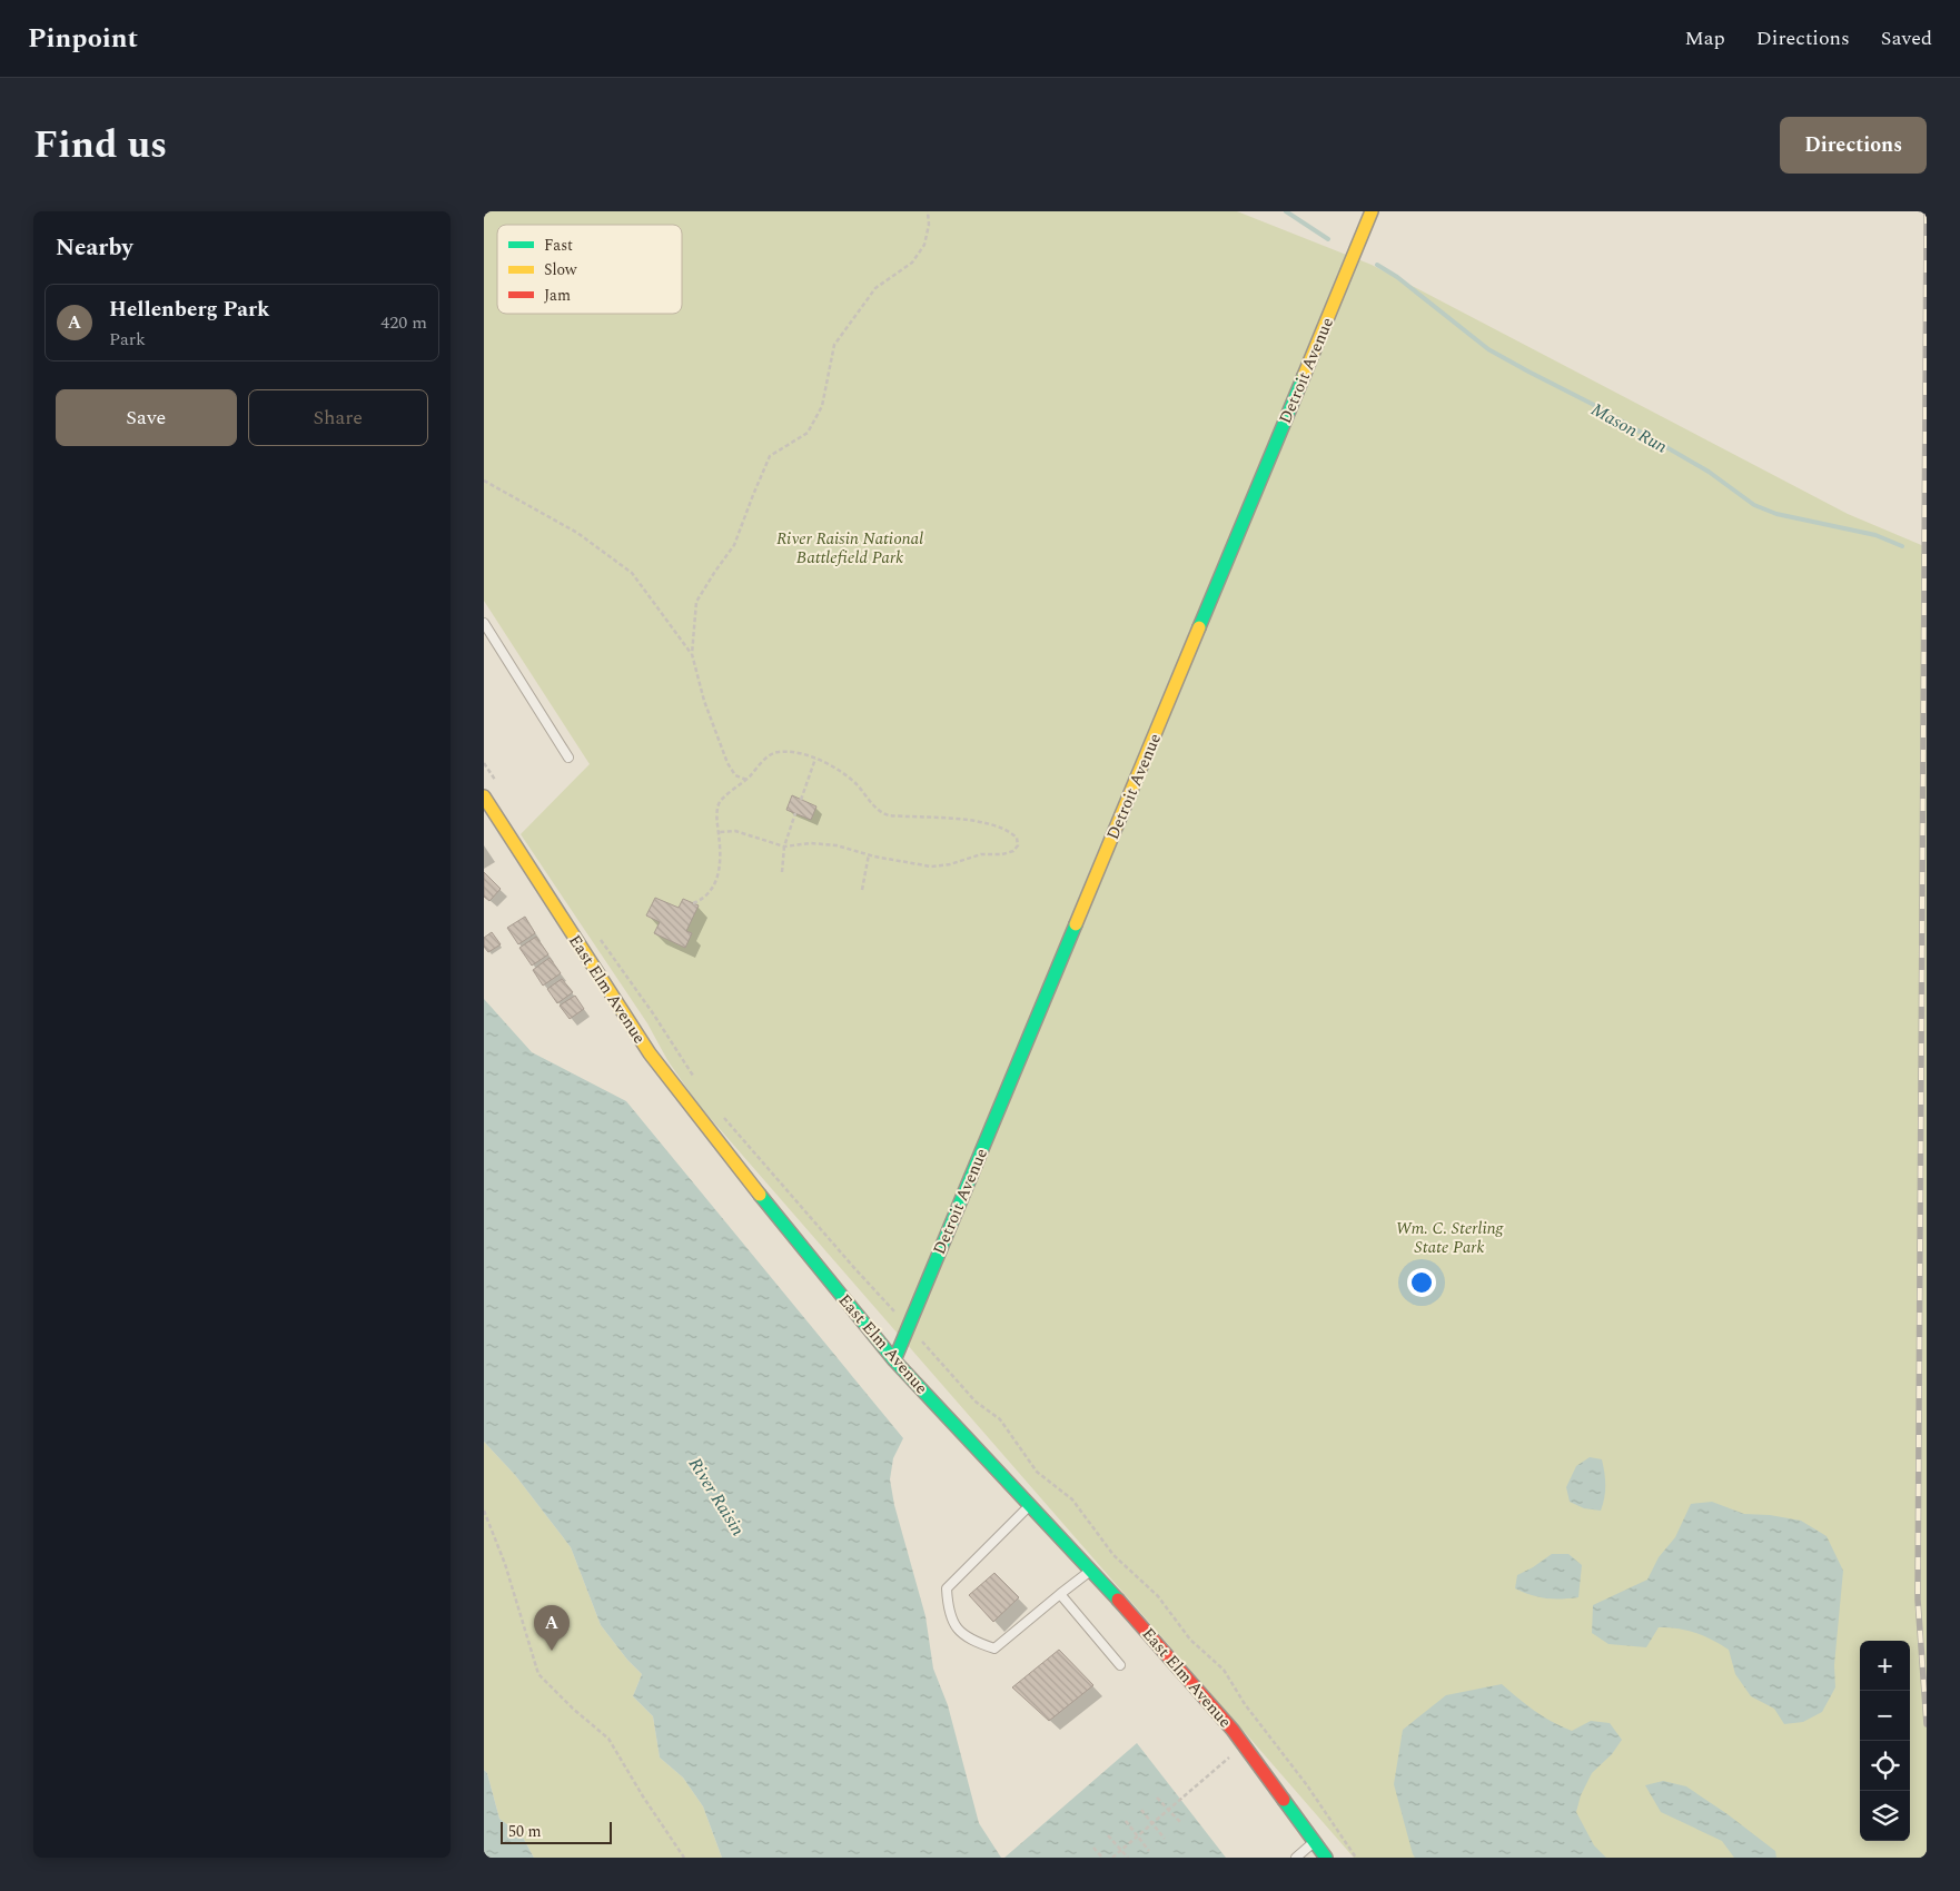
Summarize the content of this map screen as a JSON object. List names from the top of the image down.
{
  "streets": {
    "main road": ["Detroit Avenue", "East Elm Avenue"]
  },
  "crossings": [
    ["Detroit Avenue", "East Elm Avenue"]
  ],
  "water": ["Mason Run", "River Raisin"],
  "parks": ["River Raisin National Battlefield Park", "Wm. C. Sterling State Park"],
  "legend": ["Fast", "Slow", "Jam"],
  "scale_bar": "50 m",
  "page": {
    "header": "Pinpoint",
    "nav": ["Map", "Directions", "Saved"],
    "title": "Find us",
    "buttons": [
      "Directions",
      ["Save", "Share"]
    ],
    "heading": "Nearby",
    "list": [
      {
        "mark": "A",
        "name": "Hellenberg Park",
        "note": "Park",
        "value": "420 m"
      }
    ],
    "pins": "A",
    "map_buttons": ["+", "−"],
    "scale": "50 m"
  }
}
